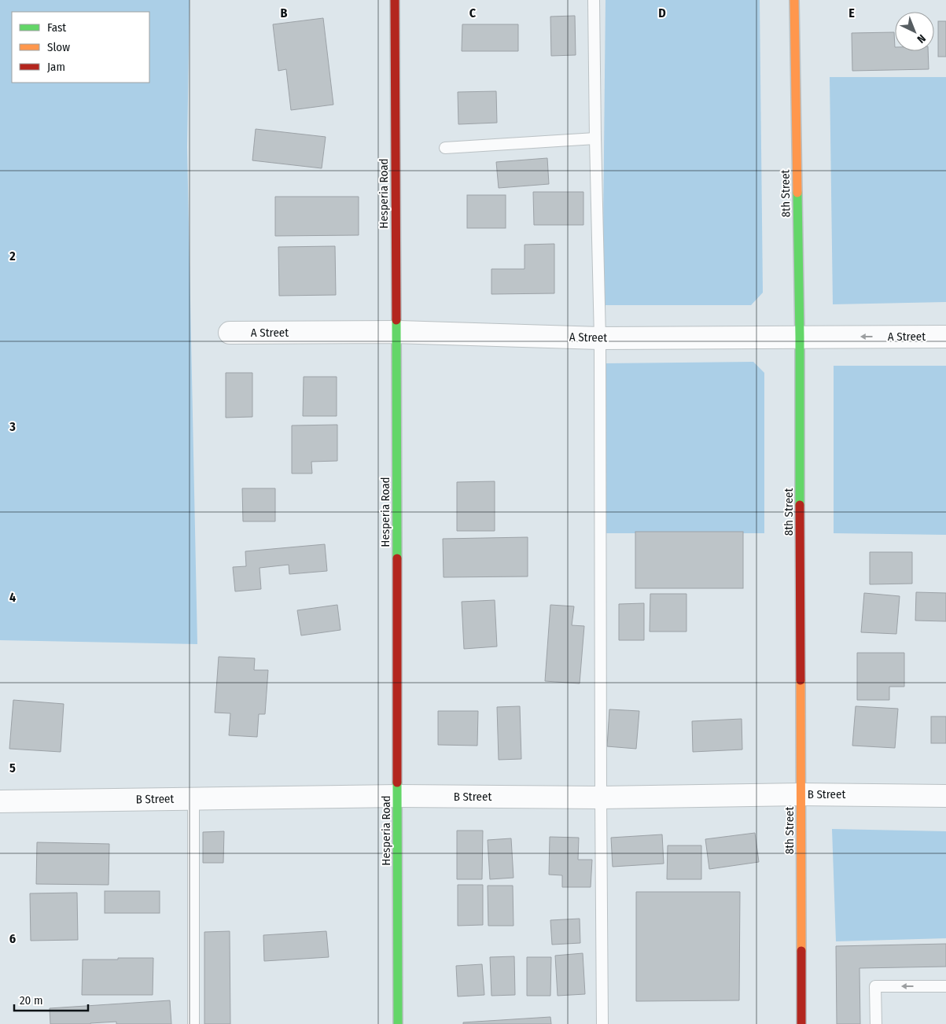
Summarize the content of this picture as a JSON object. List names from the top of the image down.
{
  "streets": {
    "main road": ["Hesperia Road", "8th Street"],
    "street": ["A Street", "B Street"]
  },
  "crossings": [
    ["Hesperia Road", "A Street"],
    ["Hesperia Road", "B Street"],
    ["8th Street", "A Street"],
    ["8th Street", "B Street"]
  ],
  "legend": ["Fast", "Slow", "Jam"],
  "scale_bar": "20 m",
  "north": "bottom right",
  "grid": {
    "columns": [
      "B",
      "C",
      "D",
      "E"
    ],
    "rows": [
      "2",
      "3",
      "4",
      "5",
      "6"
    ]
  }
}
